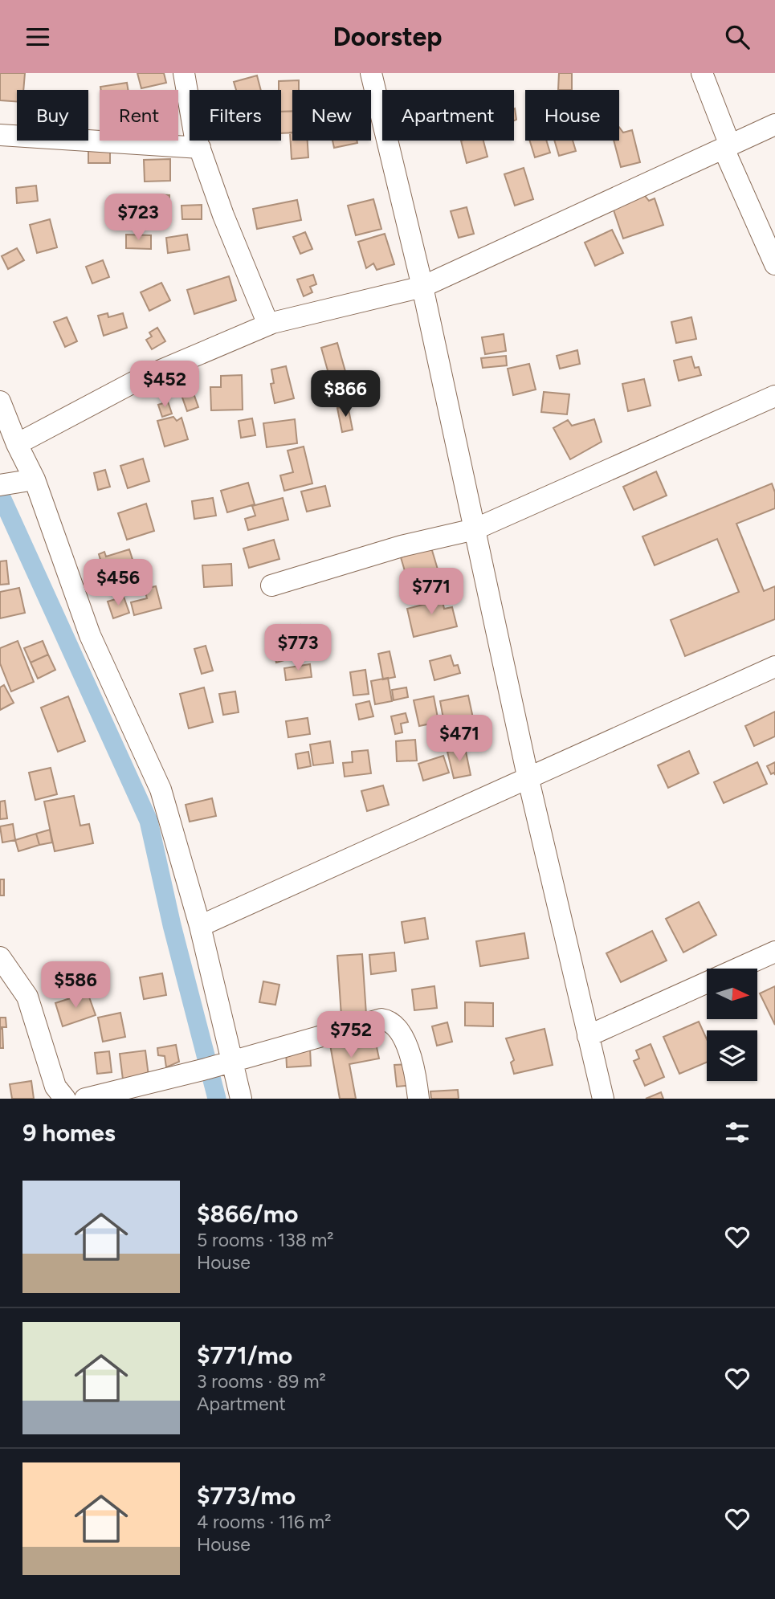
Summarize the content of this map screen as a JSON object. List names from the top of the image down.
{
  "north": "right",
  "page": {
    "header": "Doorstep",
    "chip": [
      "Buy",
      "Rent",
      "Filters",
      "New",
      "Apartment",
      "House"
    ],
    "price": [
      "$723",
      "$452",
      "$866",
      "$456",
      "$771",
      "$773",
      "$471",
      "$586",
      "$752"
    ],
    "heading": "9 homes",
    "list": [
      {
        "name": "$866/mo",
        "note": "5 rooms · 138 m² · House"
      },
      {
        "name": "$771/mo",
        "note": "3 rooms · 89 m² · Apartment"
      },
      {
        "name": "$773/mo",
        "note": "4 rooms · 116 m² · House"
      }
    ]
  }
}
